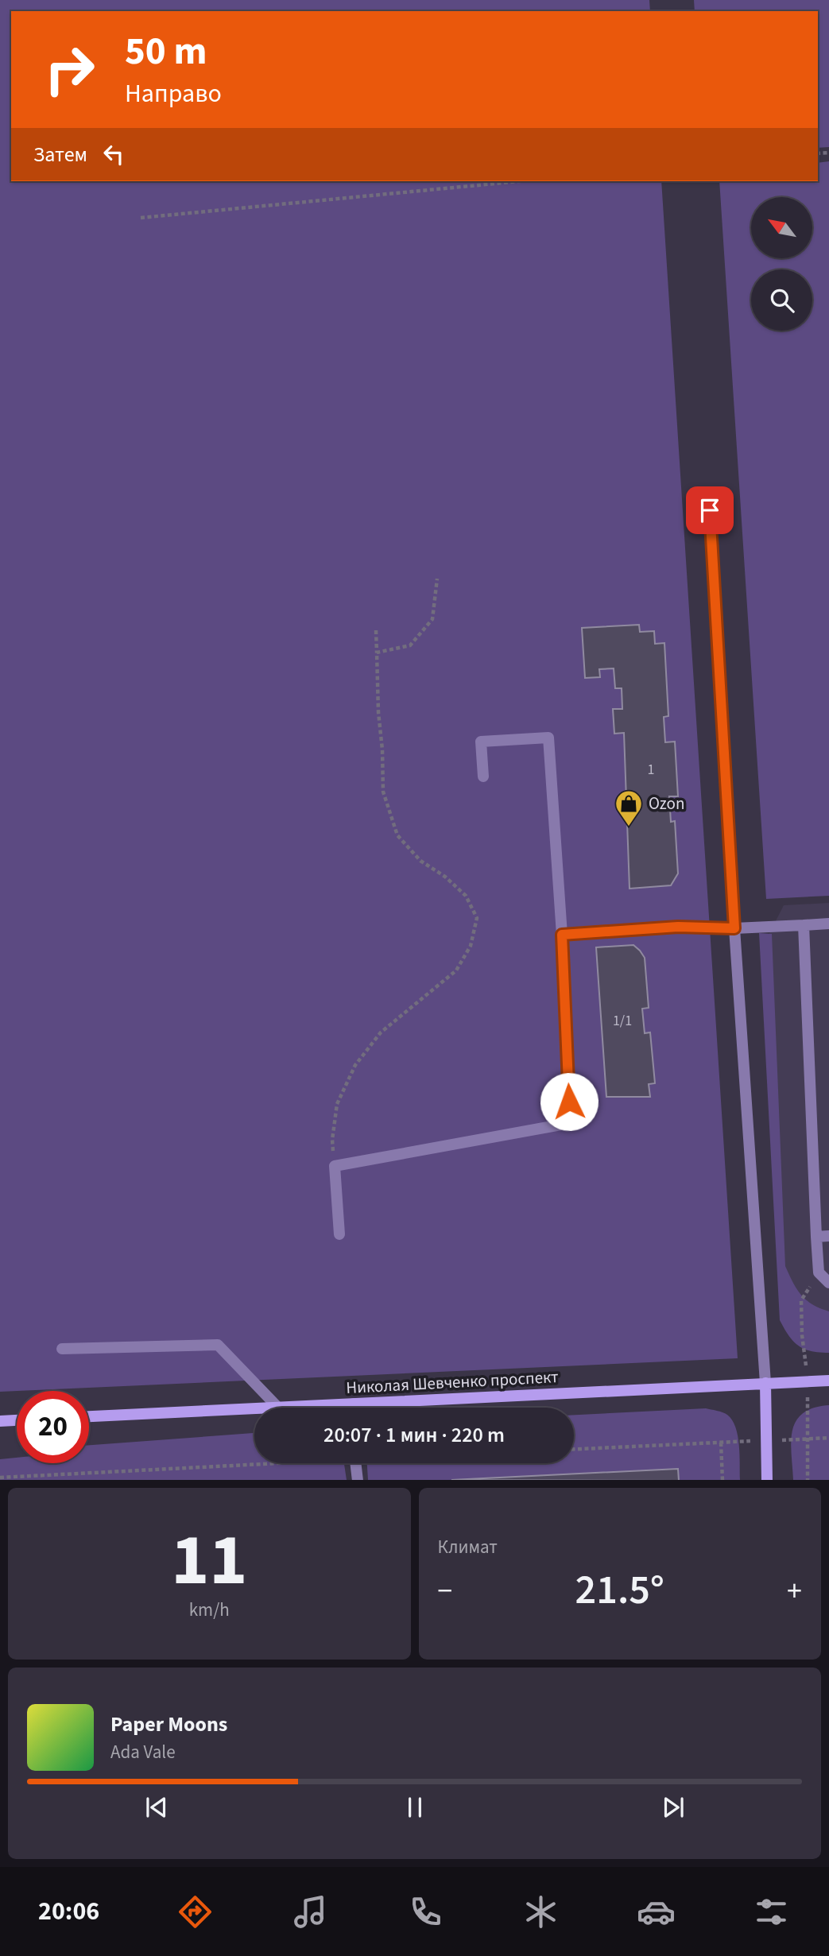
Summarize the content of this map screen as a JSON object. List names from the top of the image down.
{
  "streets": {
    "main road": ["Николая Шевченко проспект"]
  },
  "places": {
    "shop": ["Ozon"]
  },
  "house_numbers": ["1", "1/1"],
  "north": "top left",
  "page": {
    "turn": ["50 m", "Направо"],
    "then": "Затем",
    "limit": "20",
    "trip": "20:07 · 1 мин · 220 m",
    "tile": [
      ["11", "km/h"],
      "Климат"
    ],
    "heat": ["−", "21.5°", "+"],
    "song": ["Paper Moons", "Ada Vale"],
    "tabs": "20:06"
  }
}
